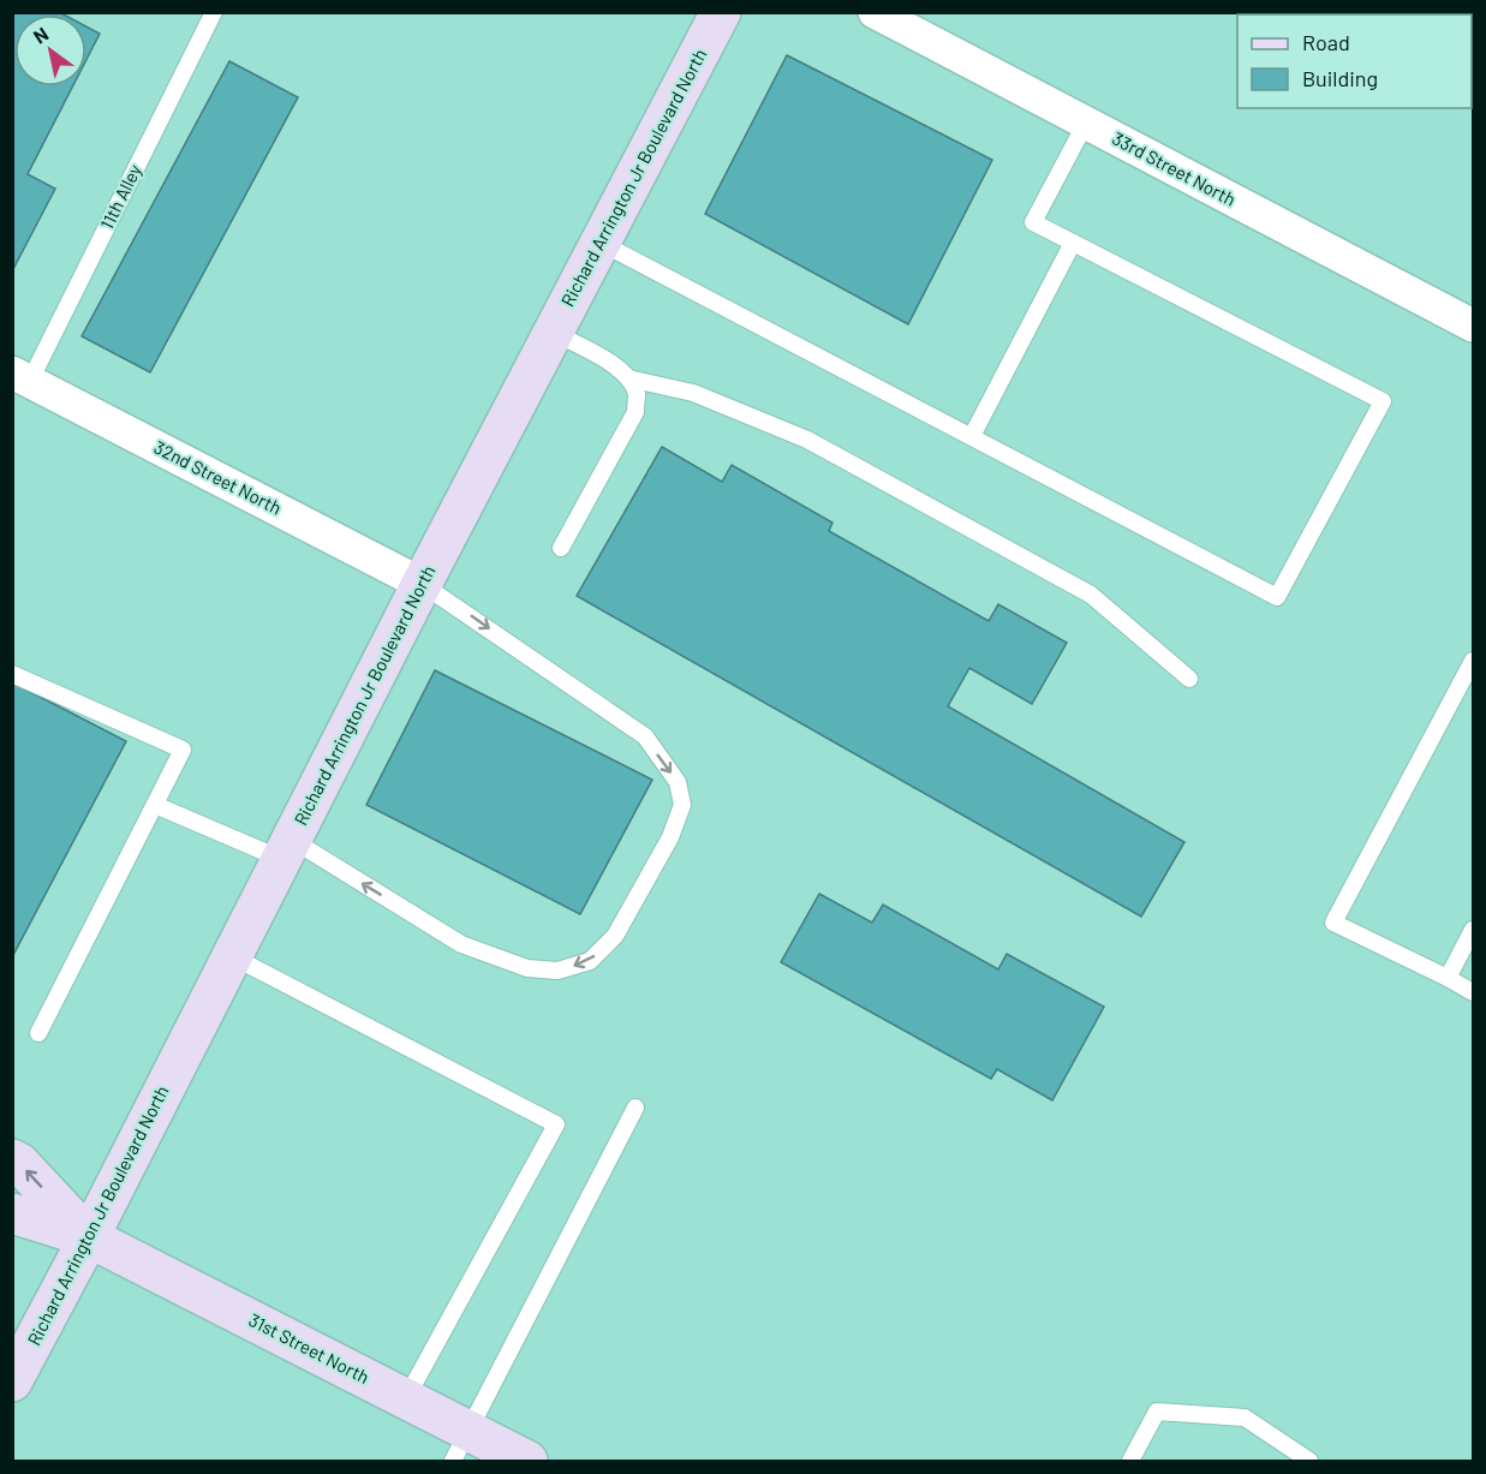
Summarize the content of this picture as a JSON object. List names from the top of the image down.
{
  "streets": {
    "street": [
      "33rd Street North",
      "Richard Arrington Jr Boulevard North",
      "32nd Street North",
      "31st Street North"
    ],
    "lane": ["11th Alley"]
  },
  "crossings": [
    ["Richard Arrington Jr Boulevard North", "32nd Street North"],
    ["Richard Arrington Jr Boulevard North", "31st Street North"],
    ["11th Alley", "32nd Street North"]
  ],
  "legend": ["Road", "Building"],
  "north": "top left"
}
